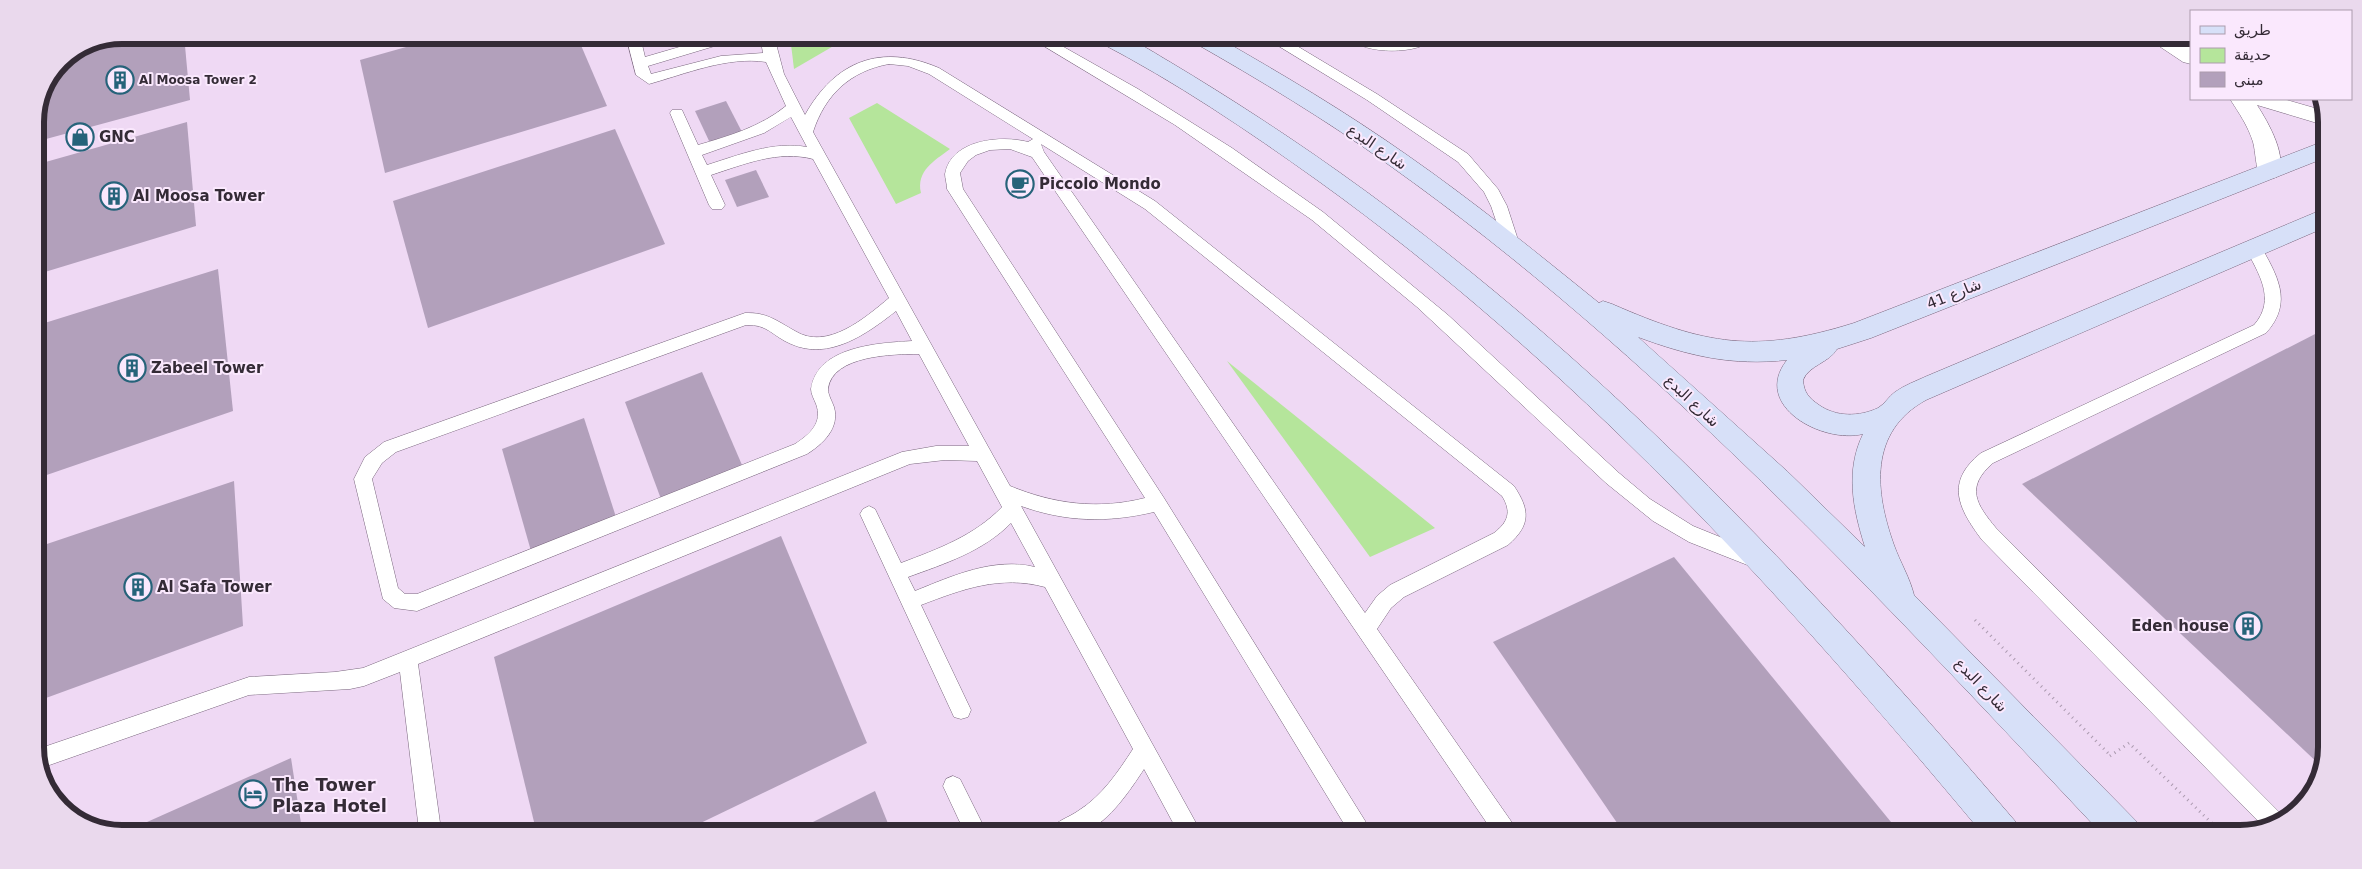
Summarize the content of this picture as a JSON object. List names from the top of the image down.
{
  "streets": {
    "main road": ["شارع البدع", "شارع 41"]
  },
  "crossings": [
    ["شارع البدع", "شارع 41"]
  ],
  "places": {
    "building": [
      "Al Moosa Tower 2",
      "Al Moosa Tower",
      "Zabeel Tower",
      "Al Safa Tower",
      "Eden house"
    ],
    "shop": ["GNC"],
    "cafe": ["Piccolo Mondo"],
    "hotel": ["The Tower Plaza Hotel"]
  },
  "legend": ["طريق", "حديقة", "مبنى"]
}
